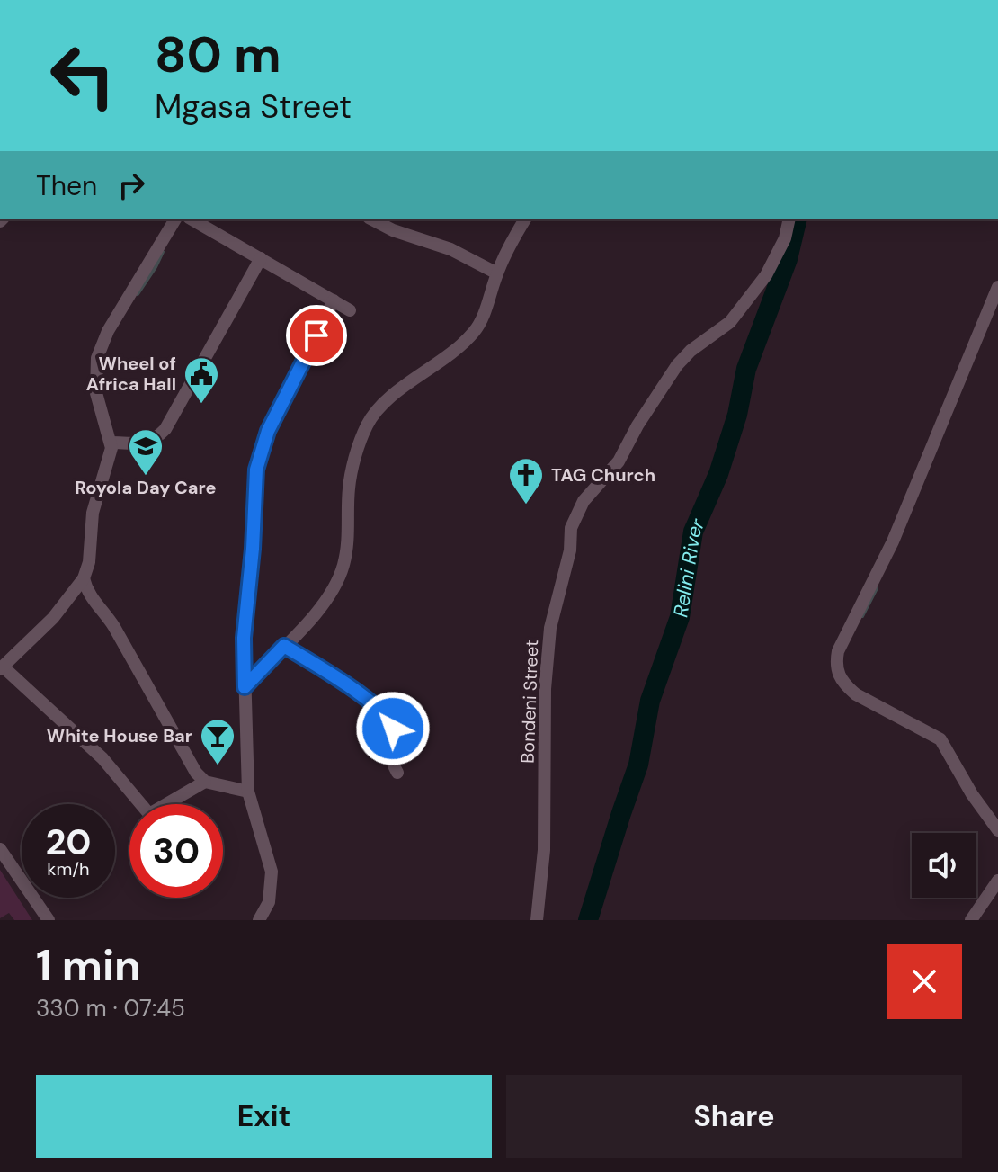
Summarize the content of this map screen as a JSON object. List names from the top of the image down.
{
  "streets": {
    "street": ["Bondeni Street"]
  },
  "water": ["Relini River"],
  "places": {
    "public building": ["Wheel of Africa Hall"],
    "school or university": ["Royola Day Care"],
    "church": ["TAG Church"],
    "bar": ["White House Bar"]
  },
  "page": {
    "turn": ["80 m", "Mgasa Street"],
    "then": "Then",
    "speed": "20 km/h",
    "limit": "30",
    "heading": ["1 min", "330 m · 07:45"],
    "buttons": ["Exit", "Share"]
  }
}
